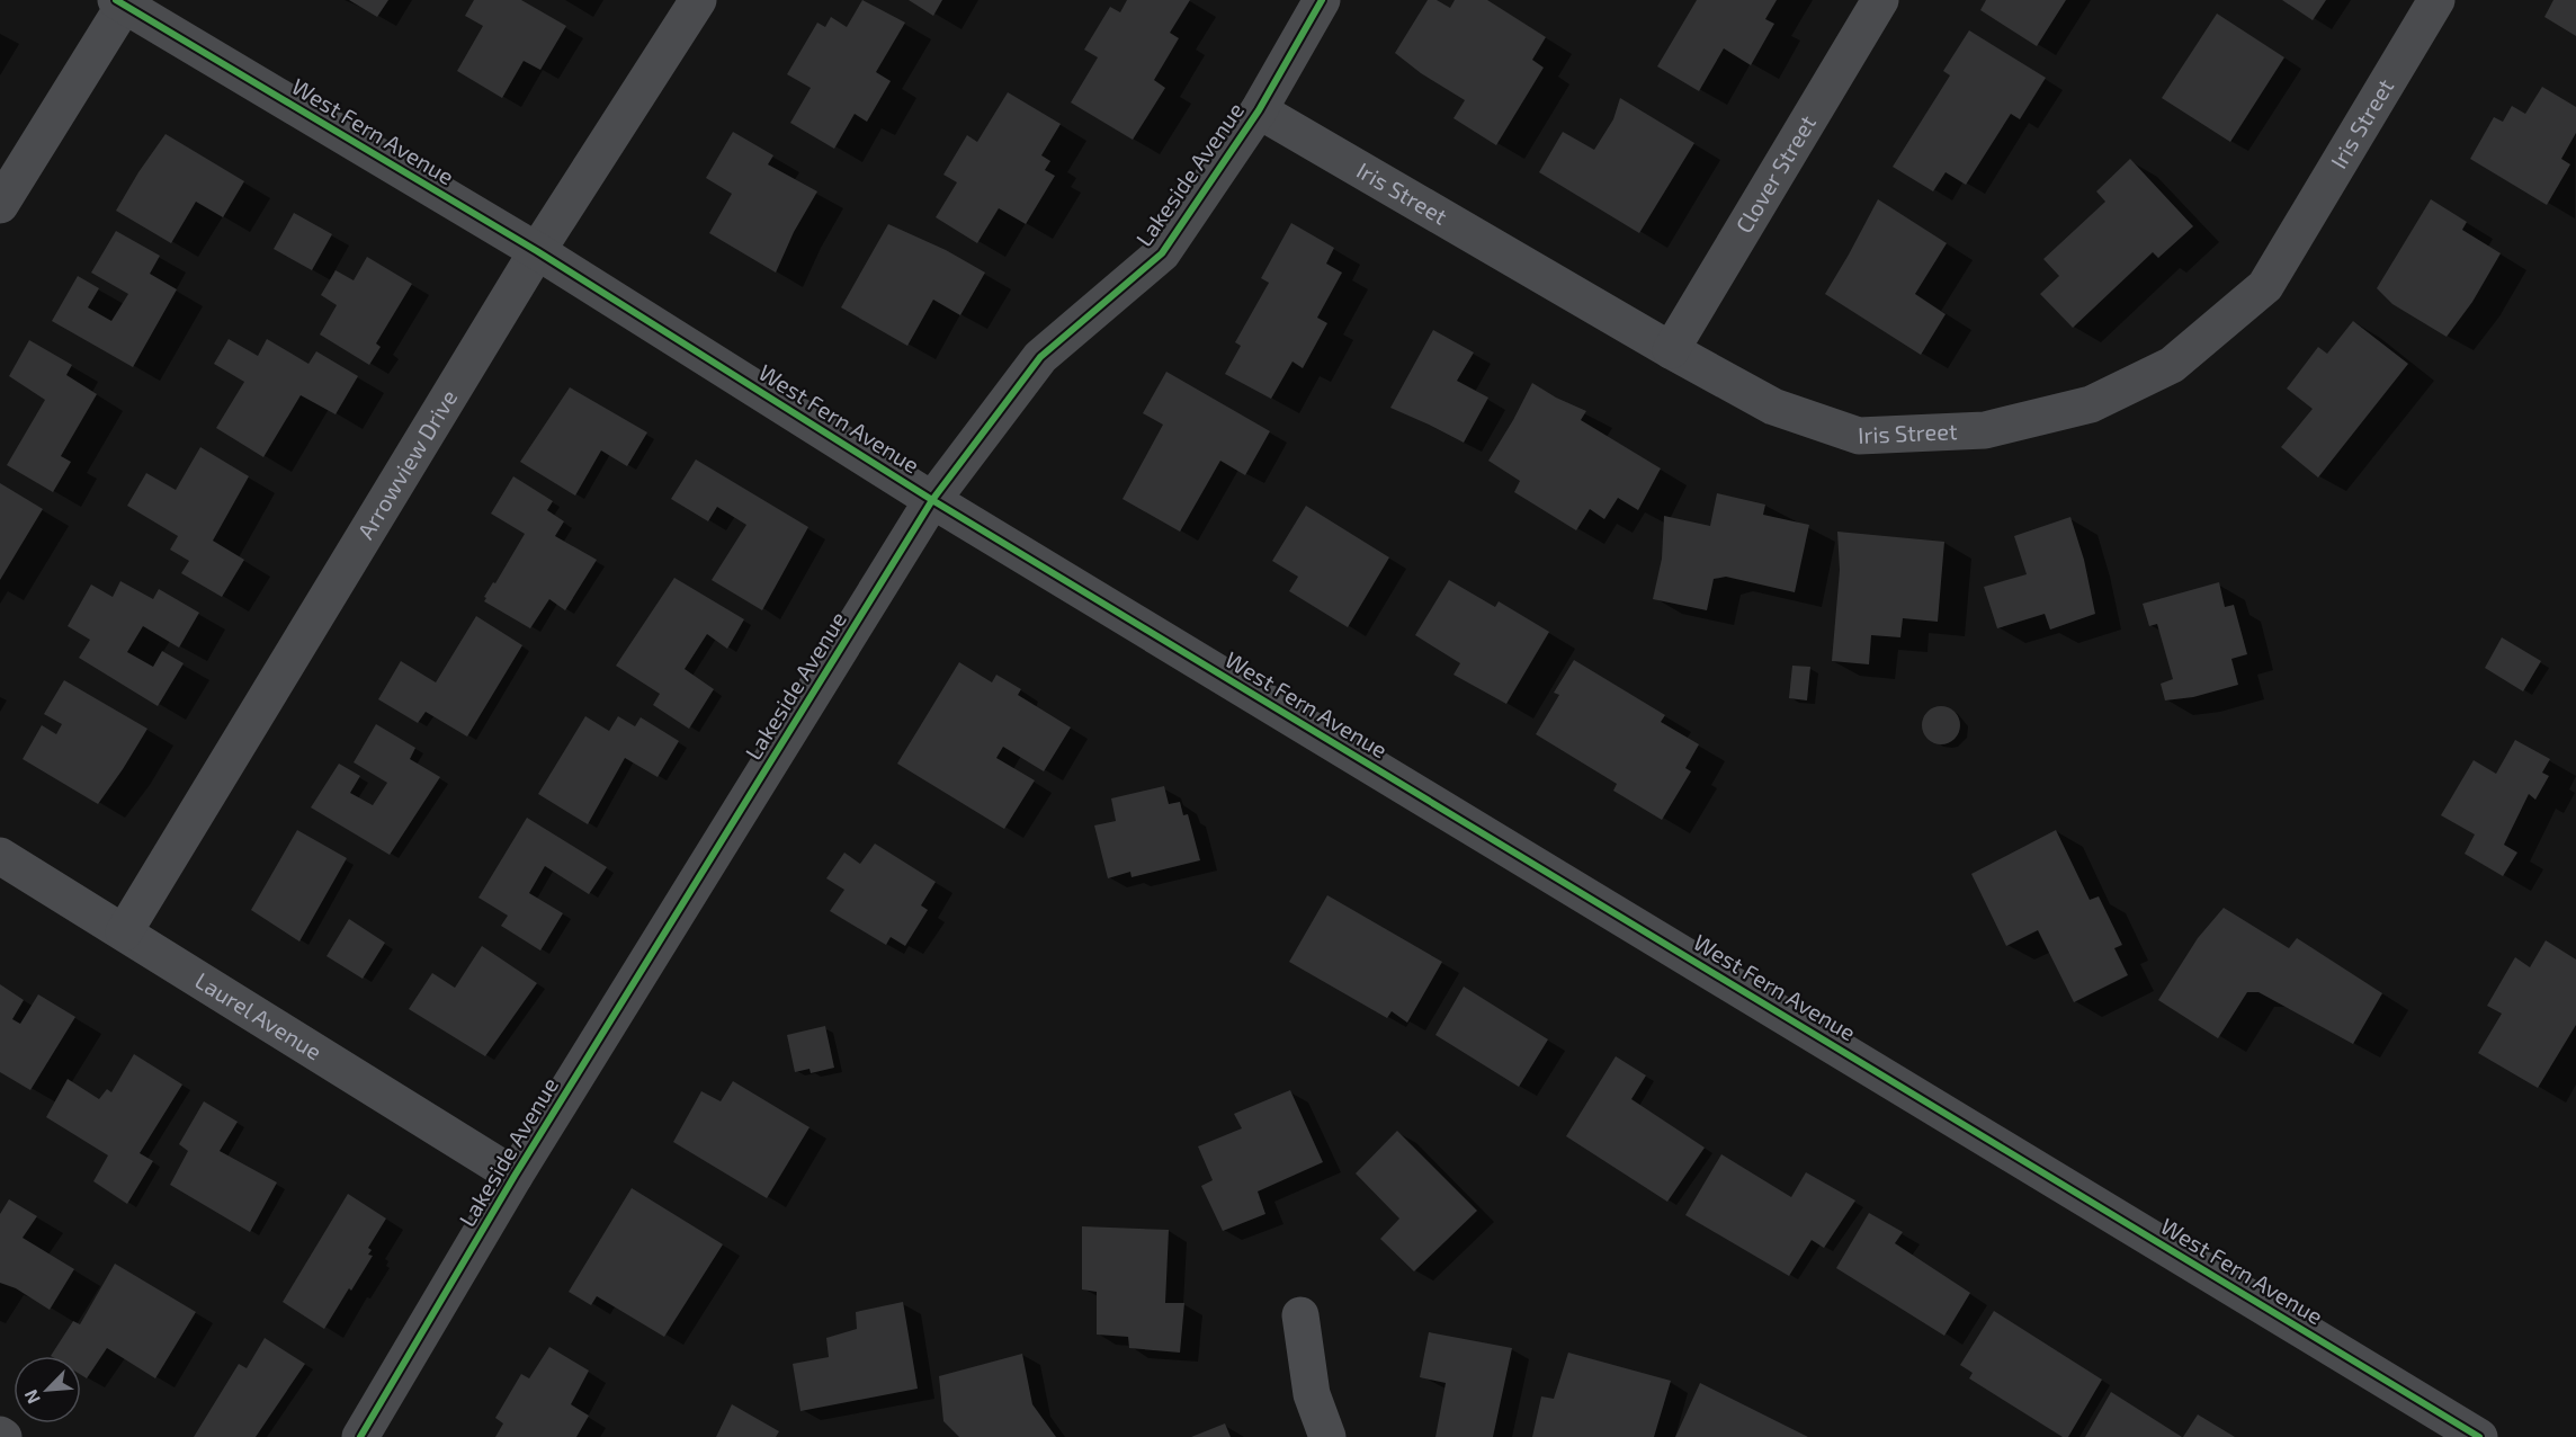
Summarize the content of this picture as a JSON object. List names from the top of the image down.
{
  "streets": {
    "street": [
      "Iris Street",
      "West Fern Avenue",
      "Lakeside Avenue",
      "Clover Street",
      "Arrowview Drive",
      "Laurel Avenue"
    ]
  },
  "crossings": [
    ["Iris Street", "Lakeside Avenue"],
    ["Iris Street", "Clover Street"],
    ["West Fern Avenue", "Lakeside Avenue"],
    ["West Fern Avenue", "Arrowview Drive"],
    ["Lakeside Avenue", "Laurel Avenue"],
    ["Arrowview Drive", "Laurel Avenue"]
  ],
  "north": "bottom left"
}
